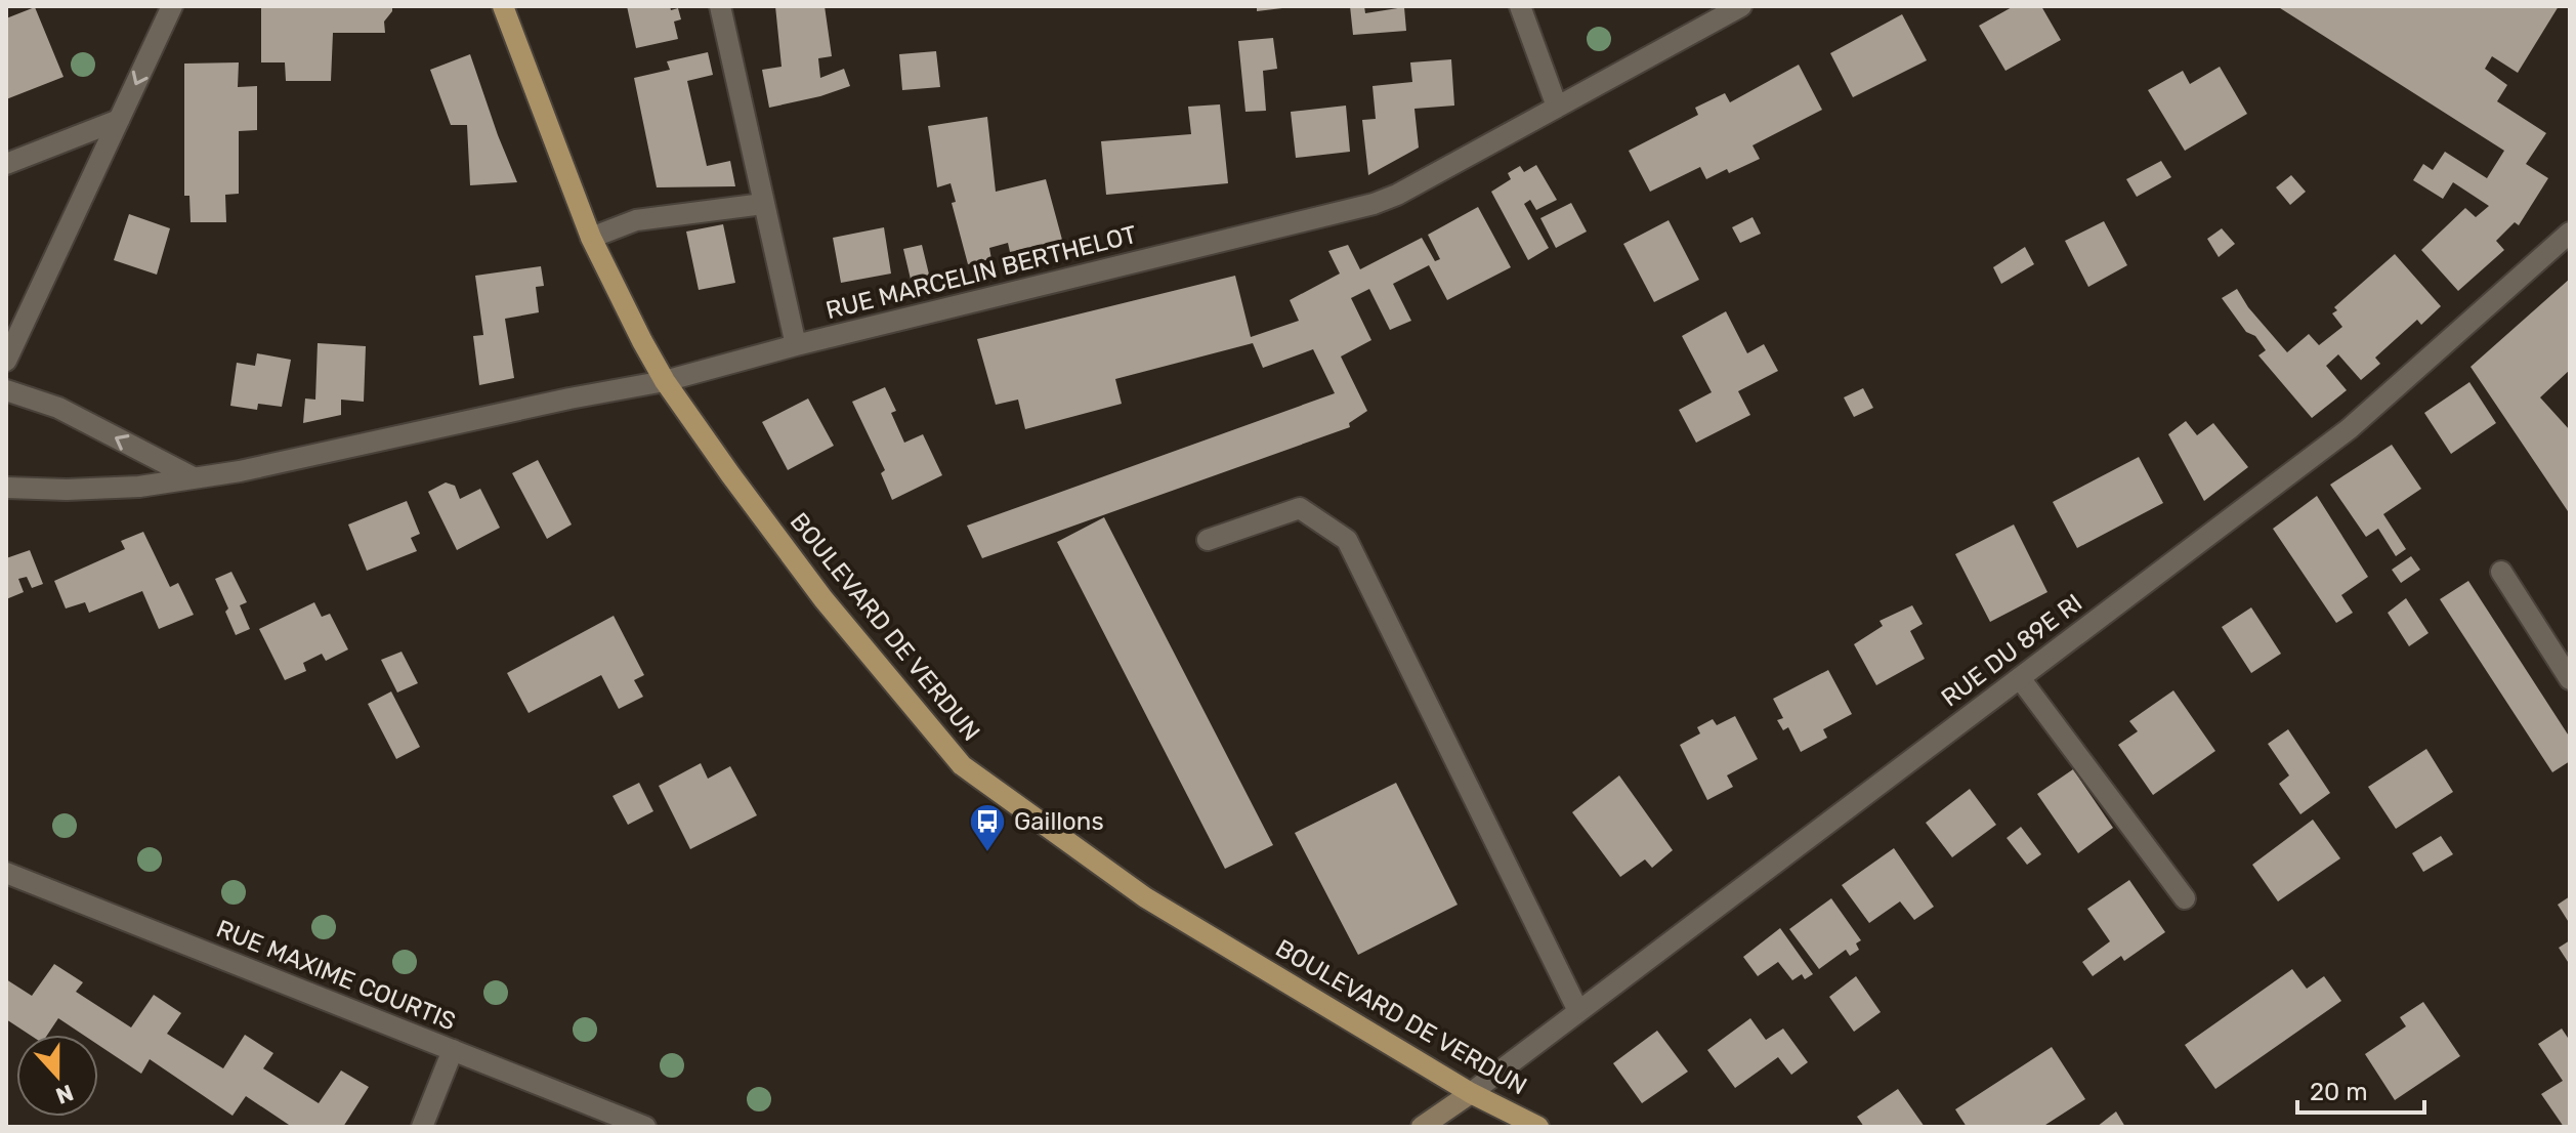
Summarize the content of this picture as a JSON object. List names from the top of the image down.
{
  "streets": {
    "main road": ["BOULEVARD DE VERDUN"],
    "street": ["RUE MARCELIN BERTHELOT", "RUE DU 89E RI", "RUE MAXIME COURTIS"]
  },
  "crossings": [
    ["RUE MARCELIN BERTHELOT", "BOULEVARD DE VERDUN"],
    ["BOULEVARD DE VERDUN", "RUE DU 89E RI"]
  ],
  "places": {
    "bus stop": ["Gaillons"]
  },
  "scale_bar": "20 m",
  "north": "bottom"
}
